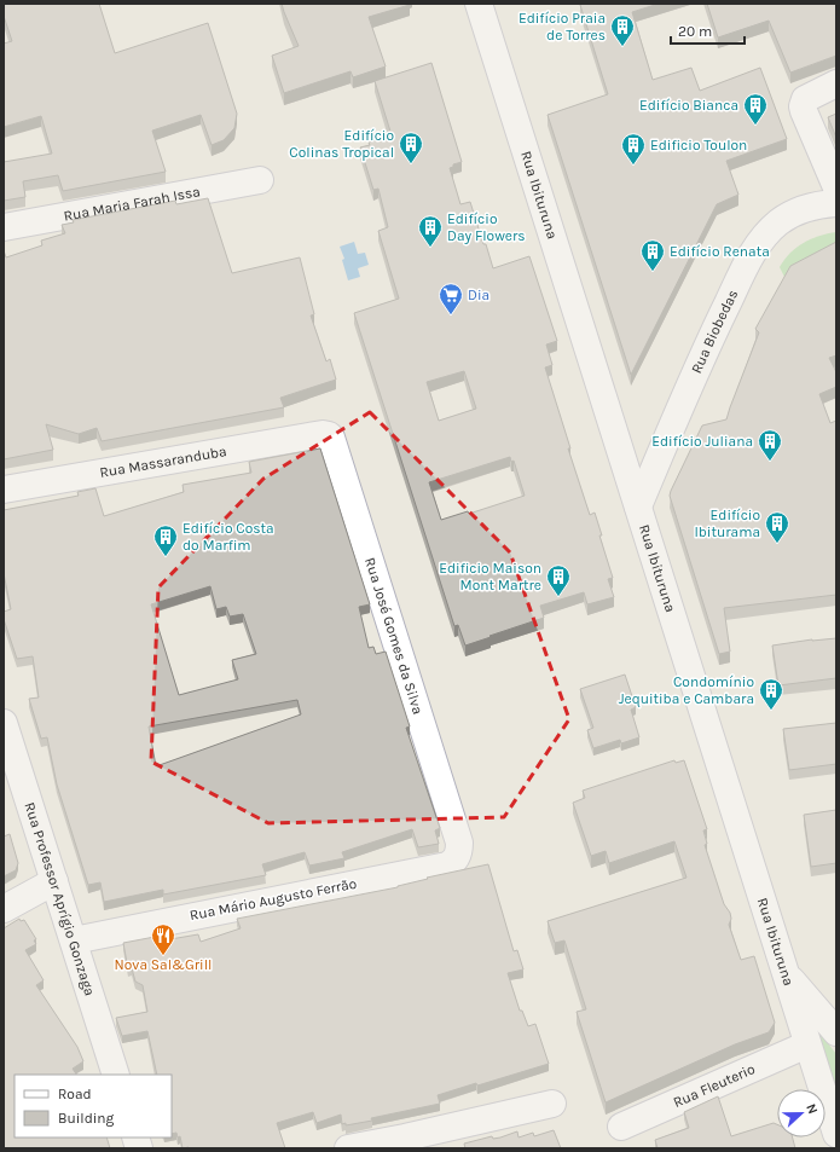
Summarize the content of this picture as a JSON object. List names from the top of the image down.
{
  "streets": {
    "street": [
      "Rua Ibituruna",
      "Rua Maria Farah Issa",
      "Rua Biobedas",
      "Rua Massaranduba",
      "Rua José Gomes da Silva",
      "Rua Professor Aprígio Gonzaga",
      "Rua Mário Augusto Ferrão",
      "Rua Fleuterio"
    ]
  },
  "crossings": [
    ["Rua Ibituruna", "Rua Biobedas"],
    ["Rua Ibituruna", "Rua Fleuterio"],
    ["Rua Massaranduba", "Rua José Gomes da Silva"],
    ["Rua José Gomes da Silva", "Rua Mário Augusto Ferrão"],
    ["Rua Professor Aprígio Gonzaga", "Rua Mário Augusto Ferrão"]
  ],
  "places": {
    "building": [
      "Edifício Praia de Torres",
      "Edifício Bianca",
      "Edifício Colinas Tropical",
      "Edificio Toulon",
      "Edifício Day Flowers",
      "Edifício Renata",
      "Edifício Juliana",
      "Edifício Ibiturama",
      "Edifício Costa do Marfim",
      "Edificio Maison Mont Martre",
      "Condomínio Jequitiba e Cambara"
    ],
    "supermarket": ["Dia"],
    "restaurant": ["Nova Sal&Grill"]
  },
  "legend": ["Road", "Building"],
  "scale_bar": "20 m",
  "north": "right"
}
